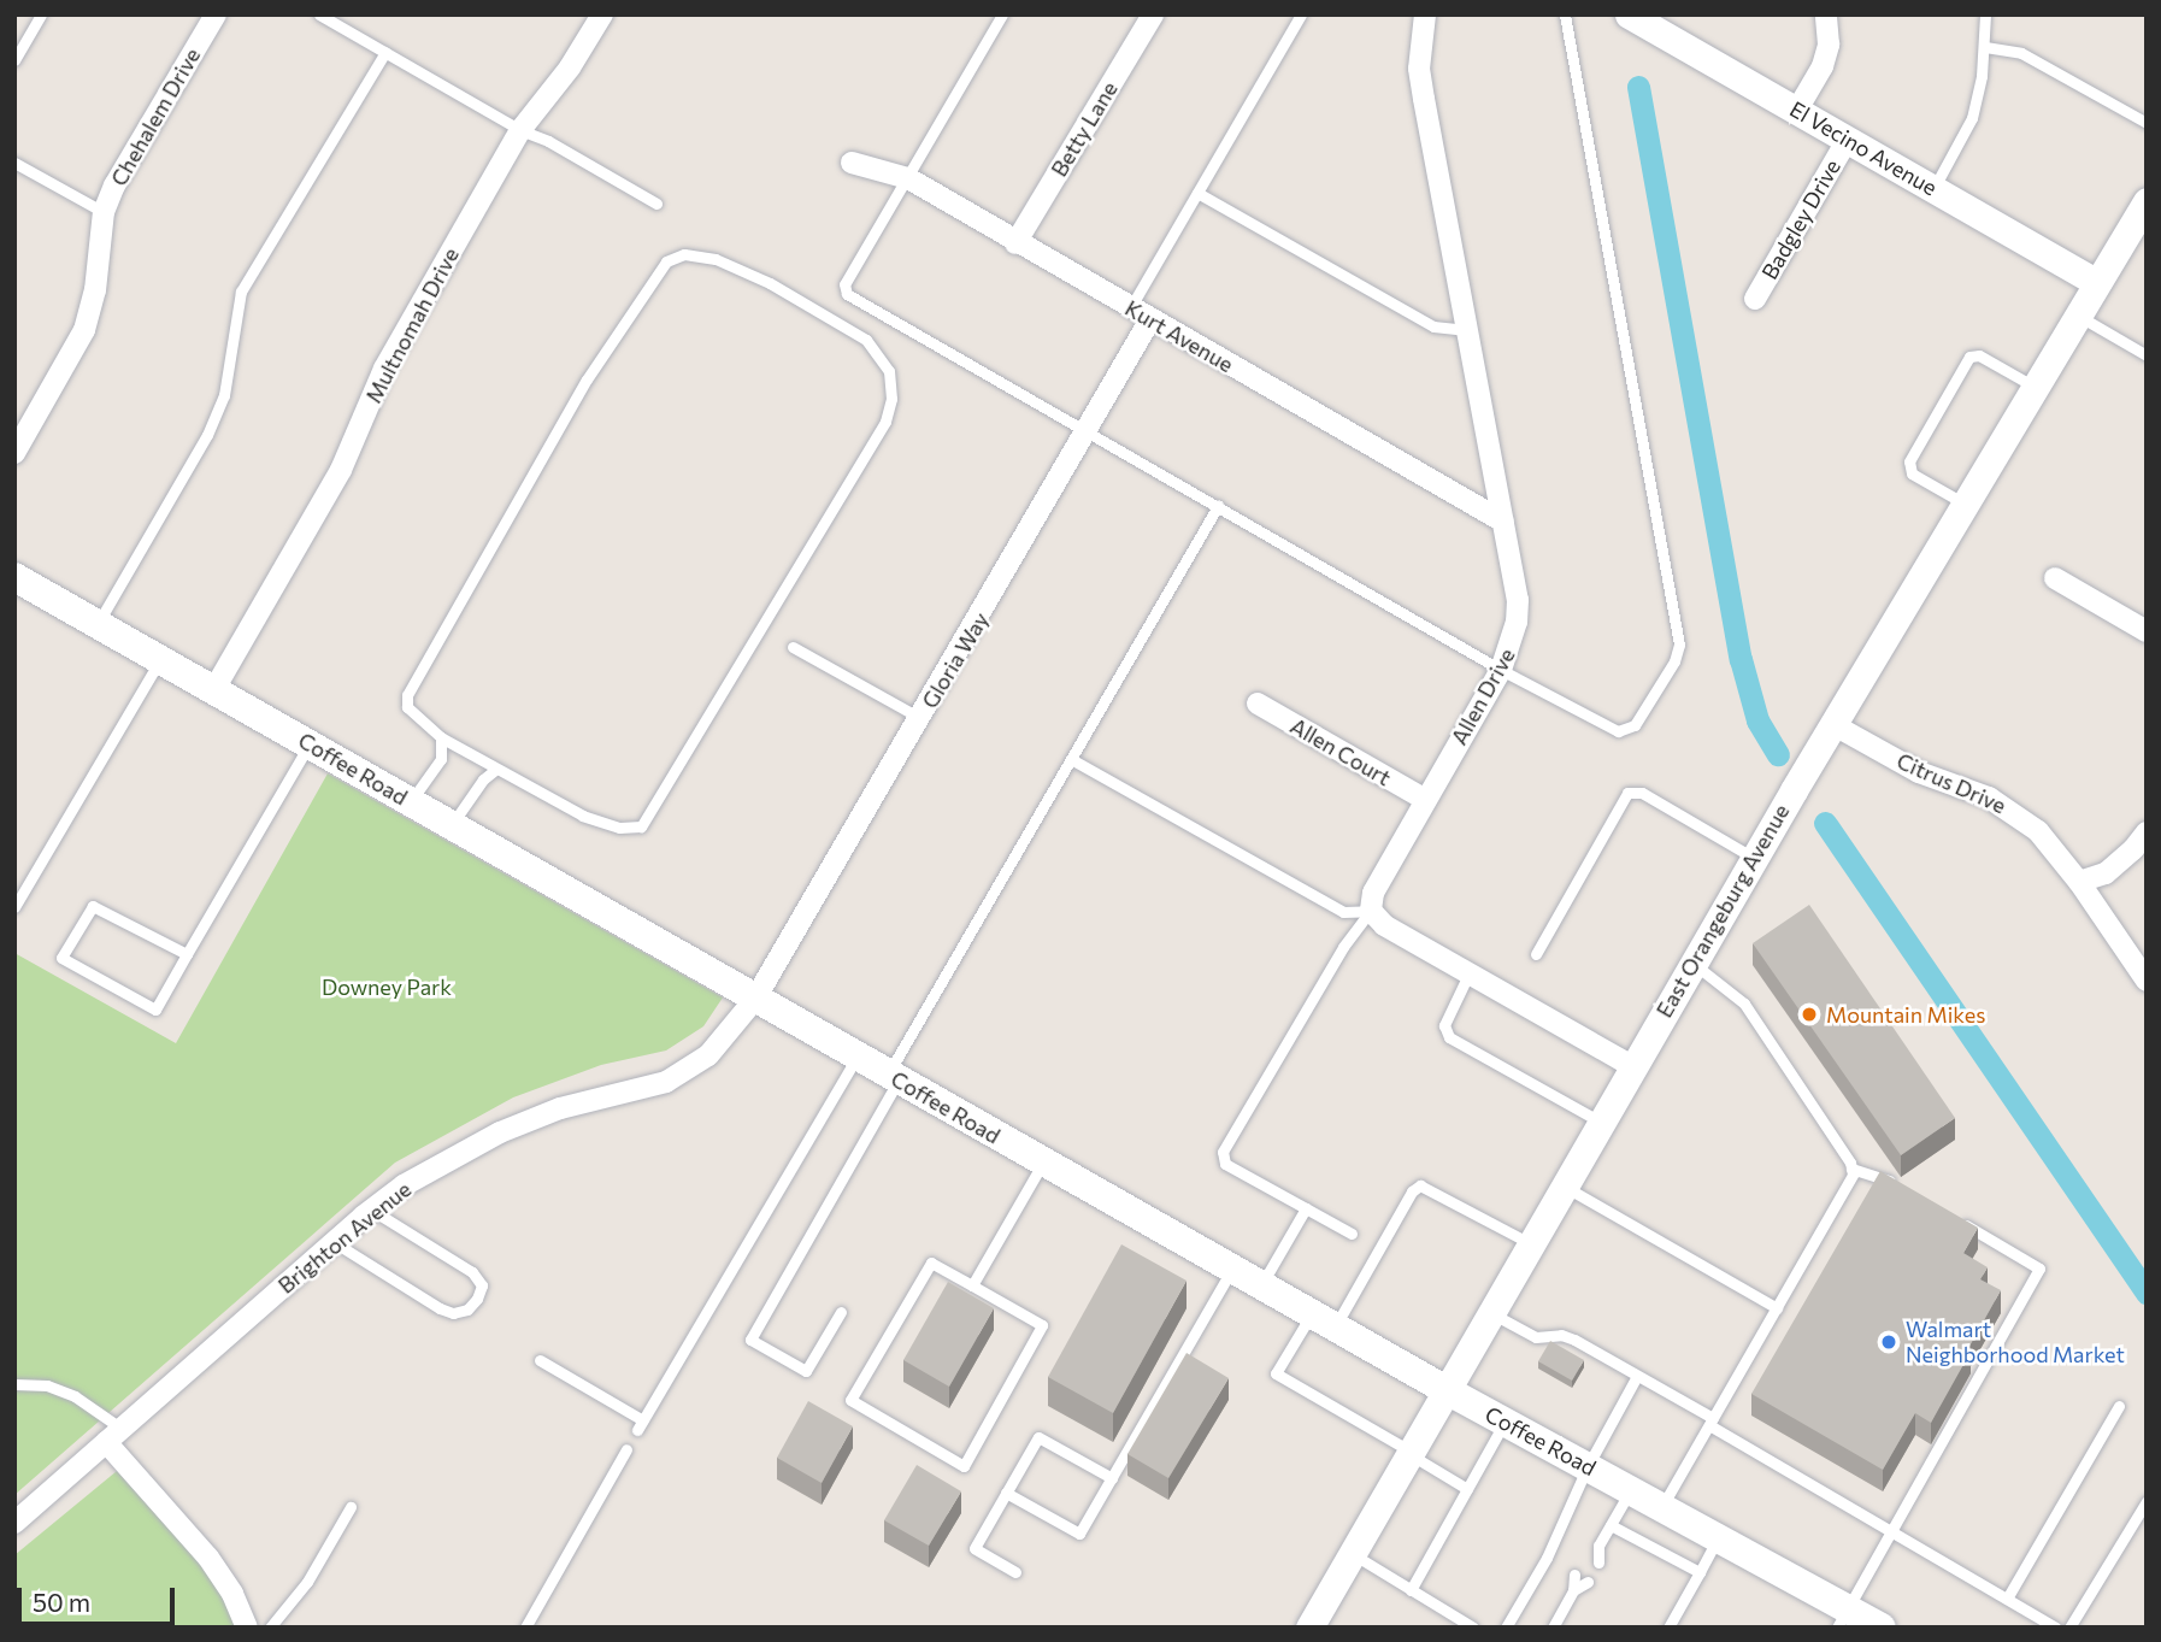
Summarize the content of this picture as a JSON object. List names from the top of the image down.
{
  "streets": {
    "main road": ["Coffee Road"],
    "street": [
      "Chehalem Drive",
      "Betty Lane",
      "El Vecino Avenue",
      "Badgley Drive",
      "Multnomah Drive",
      "Kurt Avenue",
      "Gloria Way",
      "Allen Drive",
      "Allen Court",
      "Citrus Drive",
      "East Orangeburg Avenue",
      "Brighton Avenue"
    ]
  },
  "crossings": [
    ["Betty Lane", "Kurt Avenue"],
    ["El Vecino Avenue", "Badgley Drive"],
    ["El Vecino Avenue", "East Orangeburg Avenue"],
    ["Multnomah Drive", "Coffee Road"],
    ["Kurt Avenue", "Gloria Way"],
    ["Kurt Avenue", "Allen Drive"],
    ["Gloria Way", "Coffee Road"],
    ["Gloria Way", "Brighton Avenue"],
    ["Allen Drive", "Allen Court"],
    ["Coffee Road", "East Orangeburg Avenue"],
    ["Coffee Road", "Brighton Avenue"],
    ["Citrus Drive", "East Orangeburg Avenue"]
  ],
  "parks": ["Downey Park"],
  "places": ["Mountain Mikes", "Walmart Neighborhood Market"],
  "scale_bar": "50 m"
}
